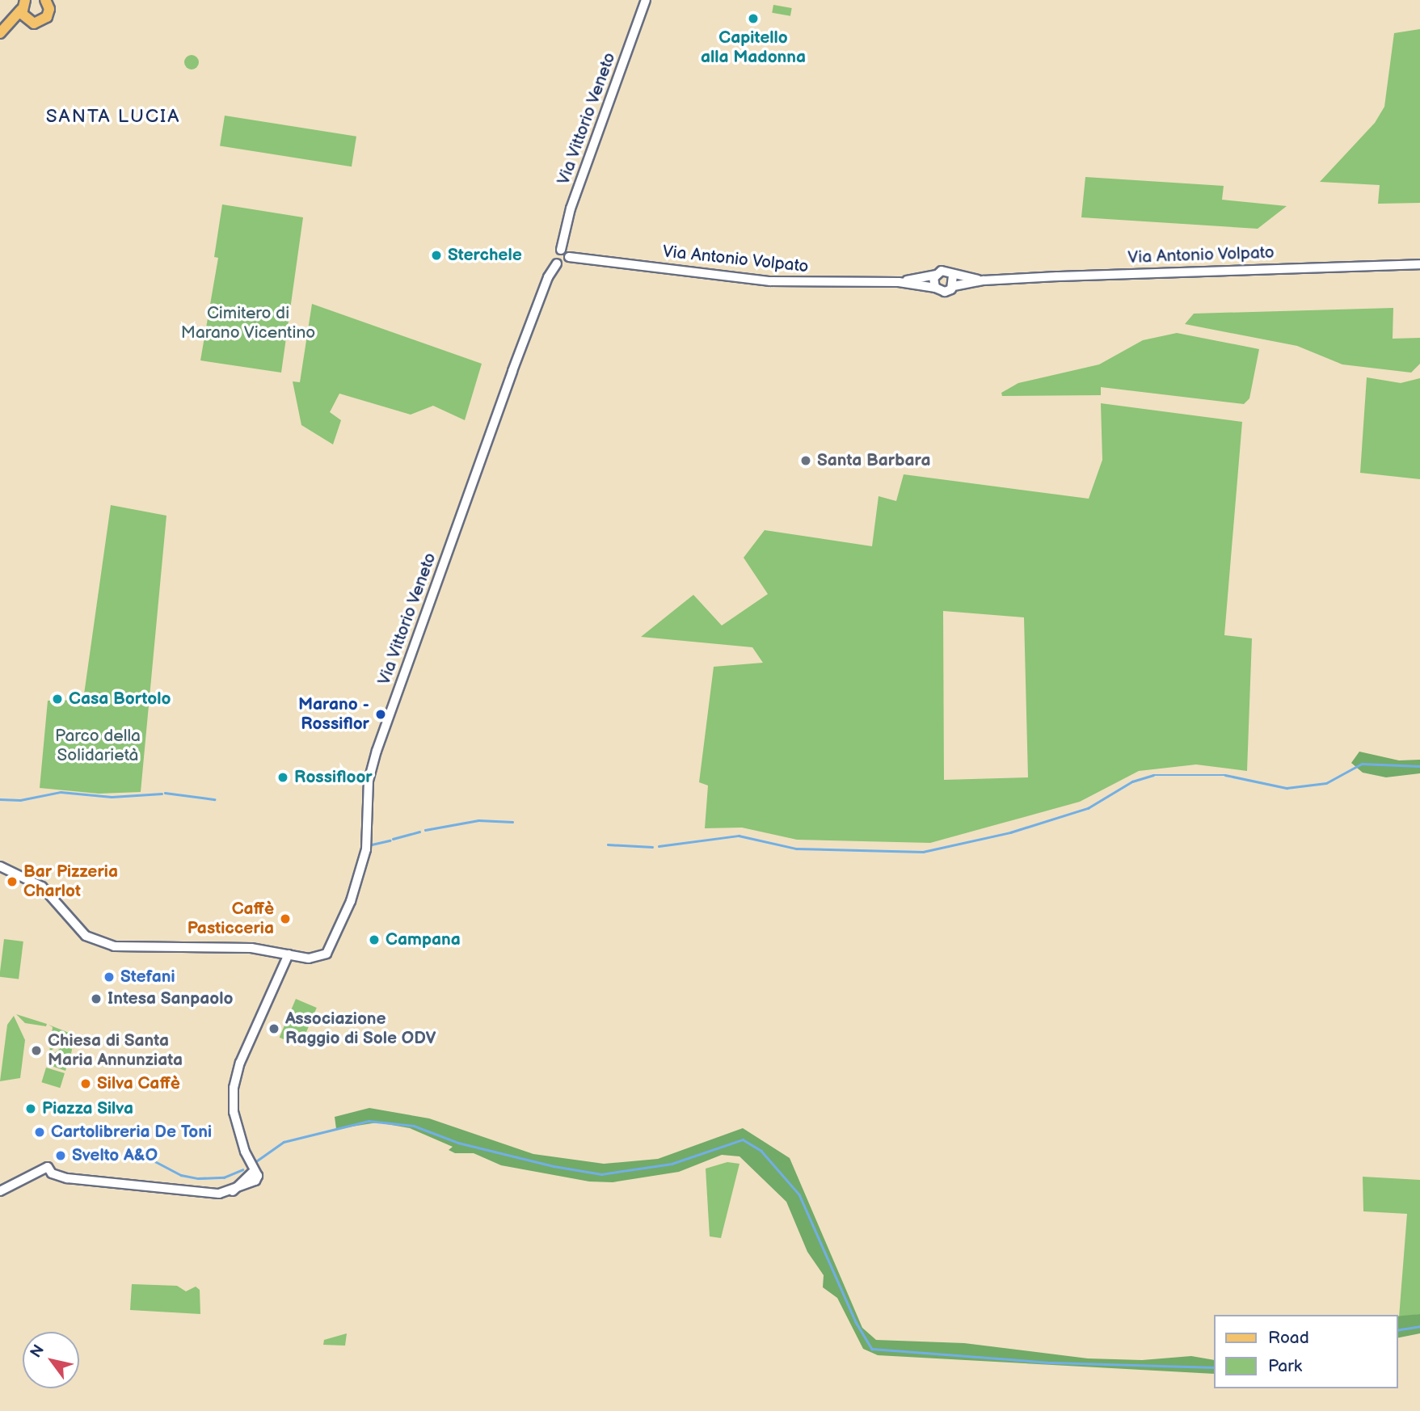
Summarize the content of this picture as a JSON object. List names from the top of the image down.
{
  "streets": {
    "street": ["Via Vittorio Veneto", "Via Antonio Volpato"]
  },
  "districts": ["SANTA LUCIA"],
  "parks": ["Cimitero di Marano Vicentino", "Parco della Solidarietà"],
  "places": [
    "Capitello alla Madonna",
    "Sterchele",
    "Santa Barbara",
    "Casa Bortolo",
    "Marano - Rossiflor",
    "Rossifloor",
    "Bar Pizzeria Charlot",
    "Caffè Pasticceria",
    "Campana",
    "Stefani",
    "Intesa Sanpaolo",
    "Associazione Raggio di Sole ODV",
    "Chiesa di Santa Maria Annunziata",
    "Silva Caffè",
    "Piazza Silva",
    "Cartolibreria De Toni",
    "Svelto A&O"
  ],
  "legend": ["Road", "Park"],
  "north": "top left"
}
